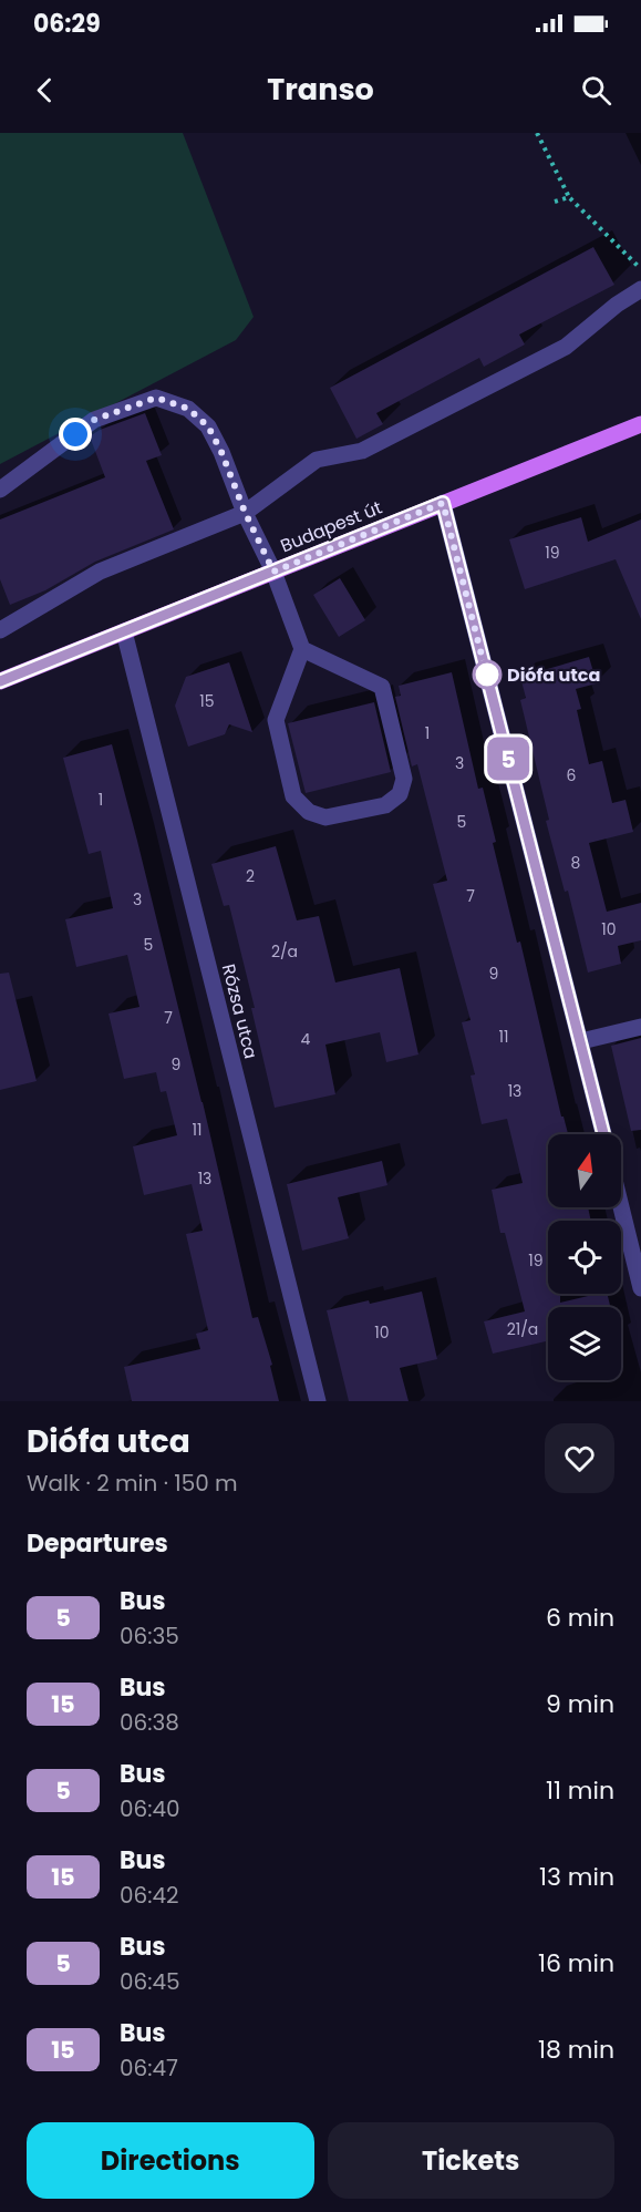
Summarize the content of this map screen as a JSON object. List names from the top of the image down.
{
  "streets": {
    "main road": ["Budapest út"],
    "street": ["Rózsa utca"]
  },
  "crossings": [
    ["Budapest út", "Rózsa utca"]
  ],
  "places": ["Diófa utca"],
  "lines": ["bus line 5"],
  "house_numbers": [
    "19",
    "15",
    "1",
    "3",
    "6",
    "1",
    "5",
    "8",
    "2",
    "7",
    "3",
    "10",
    "5",
    "2/a",
    "9",
    "7",
    "11",
    "4",
    "9",
    "13",
    "11",
    "13",
    "19",
    "21/a",
    "10"
  ],
  "north": "top",
  "page": {
    "status": "06:29",
    "header": "Transo",
    "on_map": "5",
    "heading": [
      ["Diófa utca", "Walk · 2 min · 150 m"],
      "Departures"
    ],
    "list": [
      {
        "mark": "5",
        "name": "Bus",
        "note": "06:35",
        "value": "6 min"
      },
      {
        "mark": "15",
        "name": "Bus",
        "note": "06:38",
        "value": "9 min"
      },
      {
        "mark": "5",
        "name": "Bus",
        "note": "06:40",
        "value": "11 min"
      },
      {
        "mark": "15",
        "name": "Bus",
        "note": "06:42",
        "value": "13 min"
      },
      {
        "mark": "5",
        "name": "Bus",
        "note": "06:45",
        "value": "16 min"
      },
      {
        "mark": "15",
        "name": "Bus",
        "note": "06:47",
        "value": "18 min"
      }
    ],
    "buttons": ["Directions", "Tickets"]
  }
}
